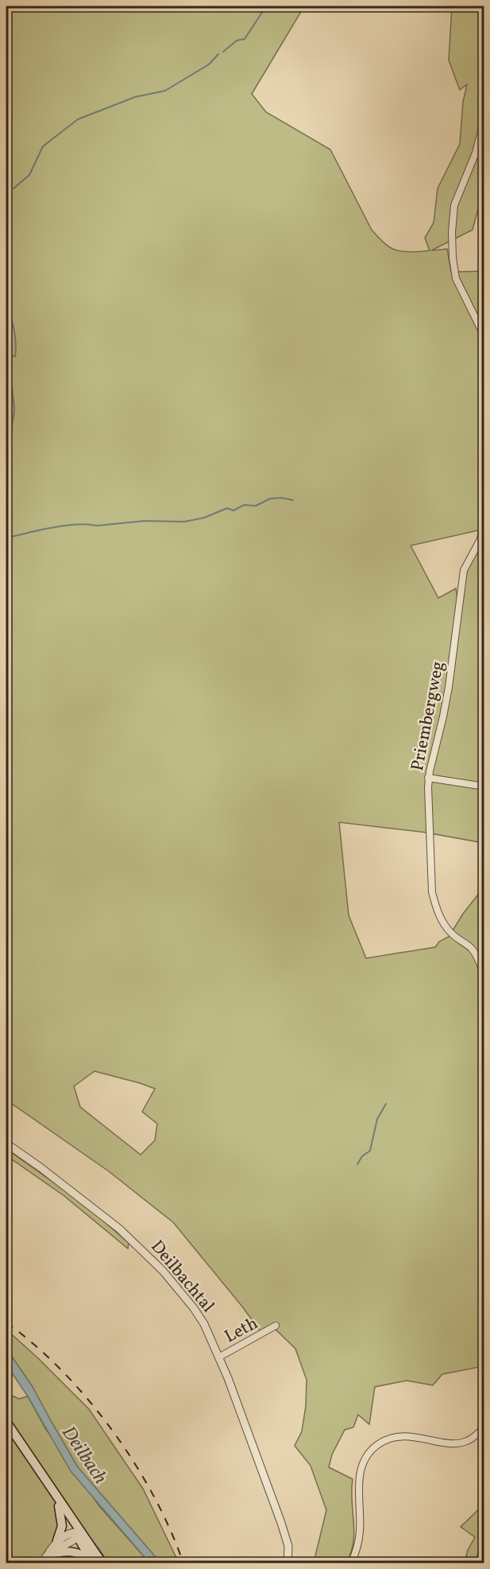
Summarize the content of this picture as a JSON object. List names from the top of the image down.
{
  "streets": {
    "street": ["Priembergweg", "Deilbachtal", "Leth"]
  },
  "crossings": [
    ["Deilbachtal", "Leth"]
  ],
  "water": ["Deilbach"]
}
